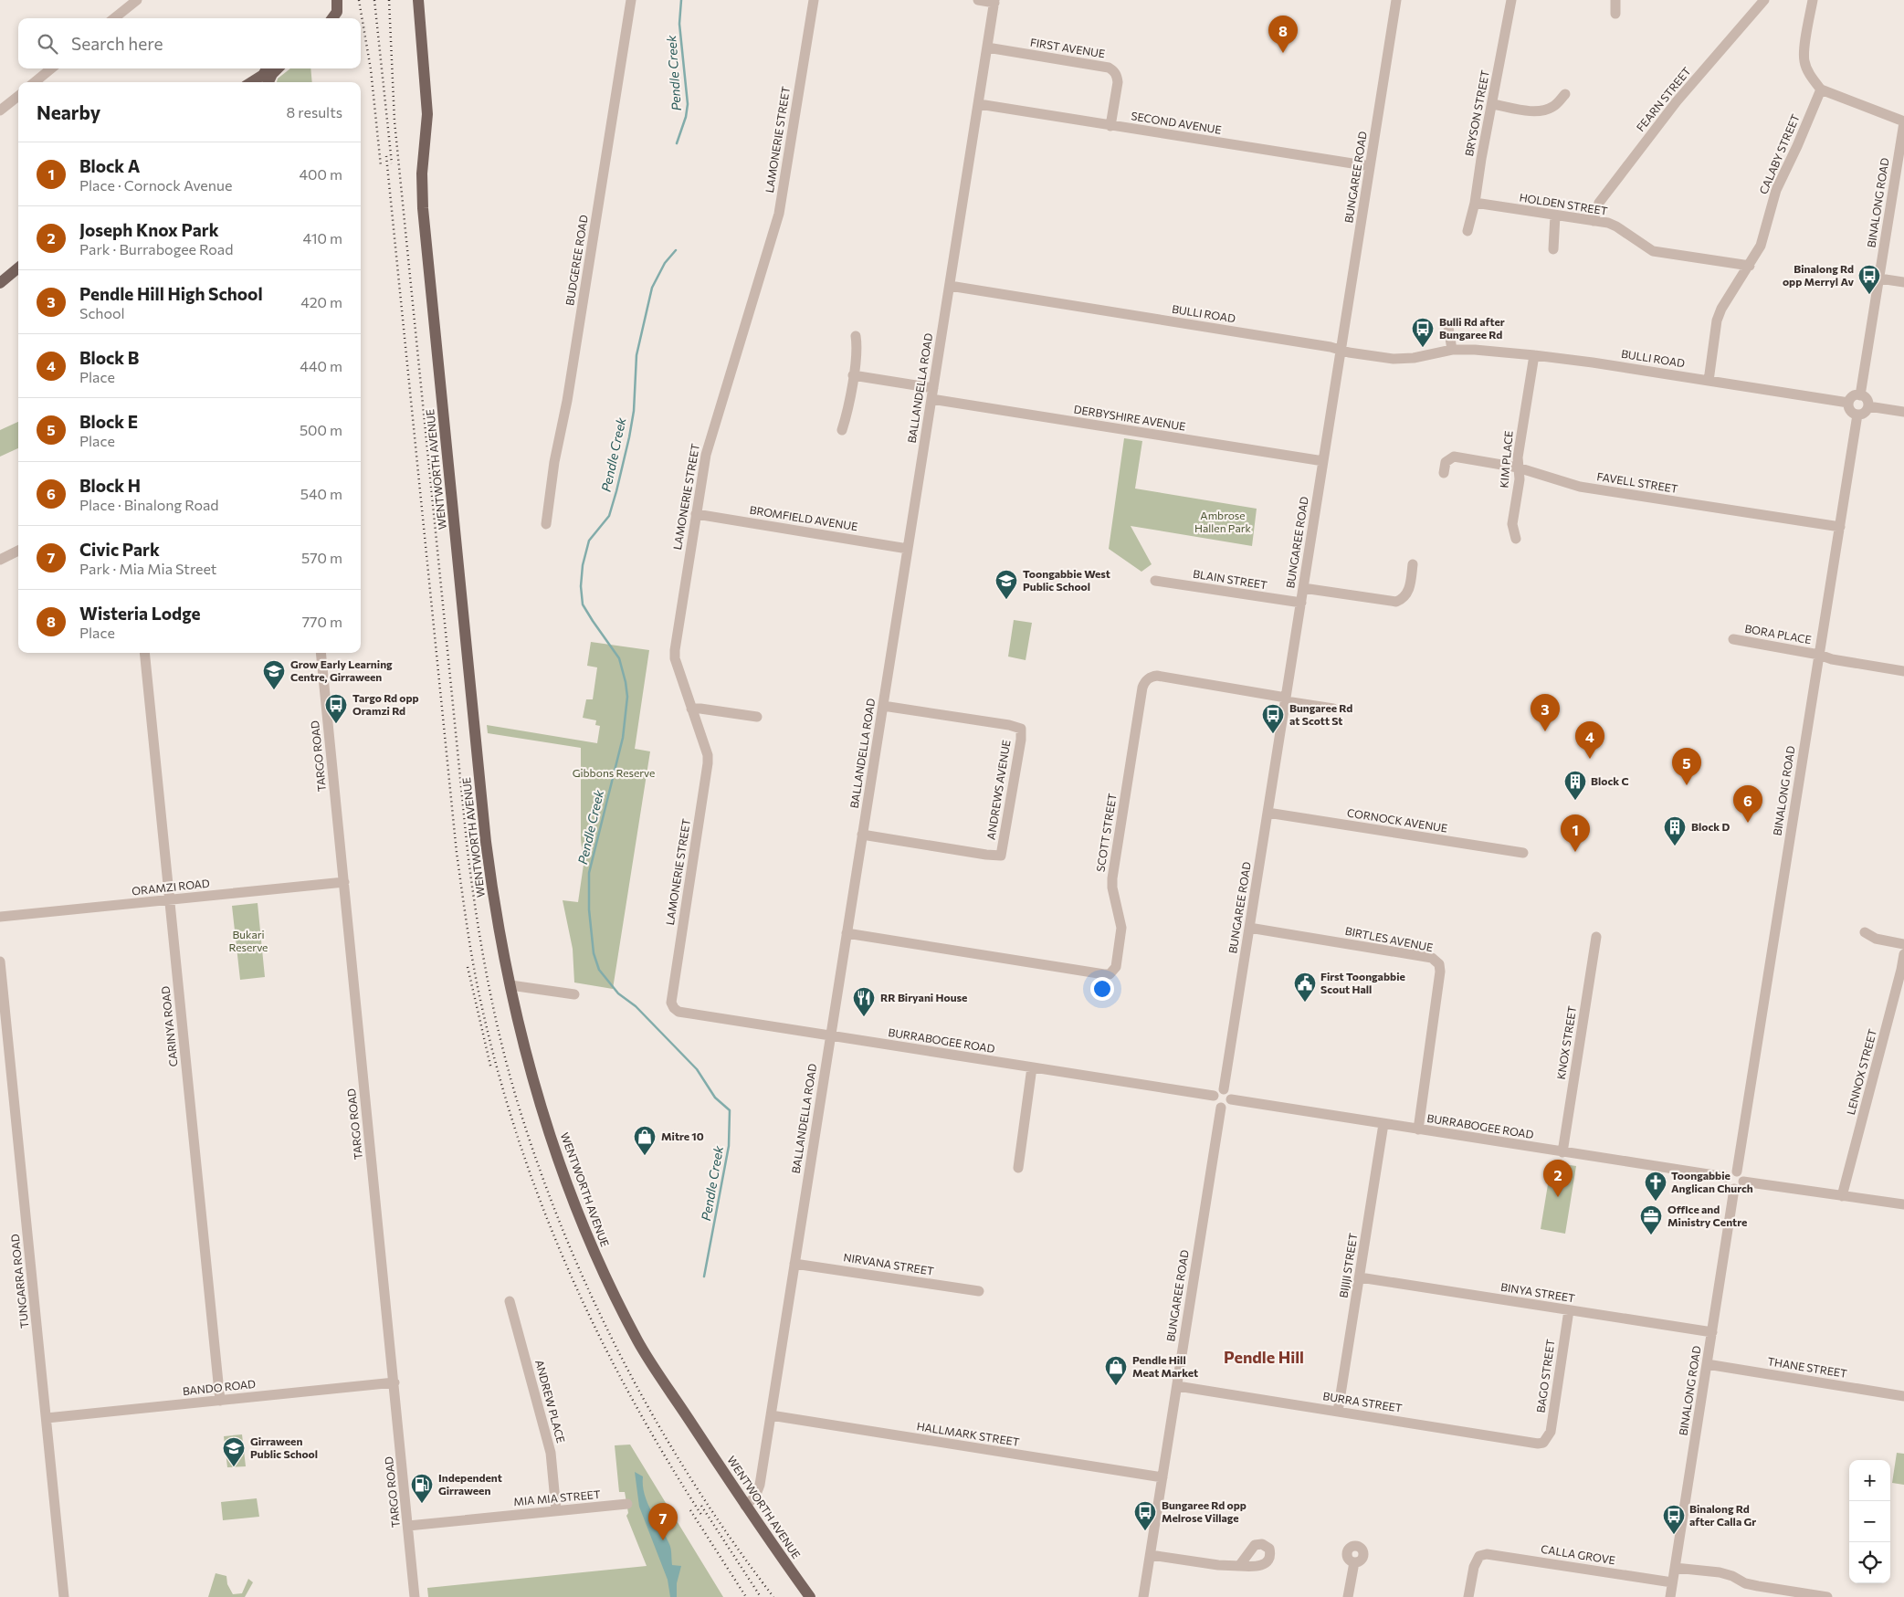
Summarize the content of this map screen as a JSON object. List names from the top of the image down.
{
  "streets": {
    "main road": ["WENTWORTH AVENUE"],
    "street": [
      "FIRST AVENUE",
      "FEARN STREET",
      "BRYSON STREET",
      "SECOND AVENUE",
      "LAMONERIE STREET",
      "CALABY STREET",
      "BUNGAREE ROAD",
      "BINALONG ROAD",
      "HOLDEN STREET",
      "BUDGEREE ROAD",
      "BULLI ROAD",
      "BALLANDELLA ROAD",
      "DERBYSHIRE AVENUE",
      "KIM PLACE",
      "FAVELL STREET",
      "BROMFIELD AVENUE",
      "BLAIN STREET",
      "BORA PLACE",
      "TARGO ROAD",
      "ANDREWS AVENUE",
      "CORNOCK AVENUE",
      "SCOTT STREET",
      "ORAMZI ROAD",
      "BIRTLES AVENUE",
      "CARINYA ROAD",
      "BURRABOGEE ROAD",
      "KNOX STREET",
      "LENNOX STREET",
      "NIRVANA STREET",
      "BIJIJI STREET",
      "TUNGARRA ROAD",
      "BINYA STREET",
      "THANE STREET",
      "BAGO STREET",
      "BANDO ROAD",
      "ANDREW PLACE",
      "BURRA STREET",
      "HALLMARK STREET",
      "MIA MIA STREET",
      "CALLA GROVE"
    ]
  },
  "crossings": [
    ["FIRST AVENUE", "SECOND AVENUE"],
    ["FIRST AVENUE", "BALLANDELLA ROAD"],
    ["FEARN STREET", "HOLDEN STREET"],
    ["BRYSON STREET", "HOLDEN STREET"],
    ["SECOND AVENUE", "BUNGAREE ROAD"],
    ["SECOND AVENUE", "BALLANDELLA ROAD"],
    ["LAMONERIE STREET", "BROMFIELD AVENUE"],
    ["LAMONERIE STREET", "BURRABOGEE ROAD"],
    ["CALABY STREET", "HOLDEN STREET"],
    ["CALABY STREET", "BULLI ROAD"],
    ["BUNGAREE ROAD", "BULLI ROAD"],
    ["BUNGAREE ROAD", "DERBYSHIRE AVENUE"],
    ["BUNGAREE ROAD", "BLAIN STREET"],
    ["BUNGAREE ROAD", "CORNOCK AVENUE"],
    ["BUNGAREE ROAD", "SCOTT STREET"],
    ["BUNGAREE ROAD", "BIRTLES AVENUE"],
    ["BUNGAREE ROAD", "BURRABOGEE ROAD"],
    ["BUNGAREE ROAD", "BURRA STREET"],
    ["BUNGAREE ROAD", "HALLMARK STREET"],
    ["BINALONG ROAD", "BULLI ROAD"],
    ["BINALONG ROAD", "FAVELL STREET"],
    ["BINALONG ROAD", "BORA PLACE"],
    ["BINALONG ROAD", "BURRABOGEE ROAD"],
    ["BINALONG ROAD", "BINYA STREET"],
    ["BINALONG ROAD", "THANE STREET"],
    ["BINALONG ROAD", "CALLA GROVE"],
    ["BULLI ROAD", "BALLANDELLA ROAD"],
    ["BULLI ROAD", "KIM PLACE"],
    ["BALLANDELLA ROAD", "DERBYSHIRE AVENUE"],
    ["BALLANDELLA ROAD", "WENTWORTH AVENUE"],
    ["BALLANDELLA ROAD", "BROMFIELD AVENUE"],
    ["BALLANDELLA ROAD", "ANDREWS AVENUE"],
    ["BALLANDELLA ROAD", "SCOTT STREET"],
    ["BALLANDELLA ROAD", "BURRABOGEE ROAD"],
    ["BALLANDELLA ROAD", "NIRVANA STREET"],
    ["BALLANDELLA ROAD", "HALLMARK STREET"],
    ["KIM PLACE", "FAVELL STREET"],
    ["TARGO ROAD", "ORAMZI ROAD"],
    ["TARGO ROAD", "BANDO ROAD"],
    ["TARGO ROAD", "MIA MIA STREET"],
    ["ORAMZI ROAD", "CARINYA ROAD"],
    ["BIRTLES AVENUE", "BURRABOGEE ROAD"],
    ["CARINYA ROAD", "BANDO ROAD"],
    ["BURRABOGEE ROAD", "KNOX STREET"],
    ["BURRABOGEE ROAD", "BIJIJI STREET"],
    ["BIJIJI STREET", "BINYA STREET"],
    ["BIJIJI STREET", "BURRA STREET"],
    ["TUNGARRA ROAD", "BANDO ROAD"],
    ["BINYA STREET", "BAGO STREET"],
    ["BAGO STREET", "BURRA STREET"],
    ["ANDREW PLACE", "MIA MIA STREET"]
  ],
  "districts": ["Pendle Hill"],
  "water": ["Pendle Creek"],
  "parks": ["Ambrose Hallen Park", "Gibbons Reserve", "Bukari Reserve"],
  "places": {
    "bus stop": [
      "Binalong Rd opp Merryl Av",
      "Bulli Rd after Bungaree Rd",
      "Targo Rd opp Oramzi Rd",
      "Bungaree Rd at Scott St",
      "Bungaree Rd opp Melrose Village",
      "Binalong Rd after Calla Gr"
    ],
    "school or university": ["Toongabbie West Public School", "Grow Early Learning Centre, Girraween", "Girraween Public School"],
    "building": ["Block C", "Block D"],
    "public building": ["First Toongabbie Scout Hall"],
    "restaurant": ["RR Biryani House"],
    "shop": ["Mitre 10", "Pendle Hill Meat Market"],
    "church": ["Toongabbie Anglican Church"],
    "office": ["Office and Ministry Centre"],
    "fuel station": ["Independent Girraween"]
  },
  "page": {
    "pins": [
      "8",
      "3",
      "4",
      "5",
      "6",
      "1",
      "2",
      "7"
    ],
    "search": "Search here",
    "heading": ["Nearby", "8 results"],
    "list": [
      {
        "mark": "1",
        "name": "Block A",
        "note": "Place · Cornock Avenue",
        "value": "400 m"
      },
      {
        "mark": "2",
        "name": "Joseph Knox Park",
        "note": "Park · Burrabogee Road",
        "value": "410 m"
      },
      {
        "mark": "3",
        "name": "Pendle Hill High School",
        "note": "School",
        "value": "420 m"
      },
      {
        "mark": "4",
        "name": "Block B",
        "note": "Place",
        "value": "440 m"
      },
      {
        "mark": "5",
        "name": "Block E",
        "note": "Place",
        "value": "500 m"
      },
      {
        "mark": "6",
        "name": "Block H",
        "note": "Place · Binalong Road",
        "value": "540 m"
      },
      {
        "mark": "7",
        "name": "Civic Park",
        "note": "Park · Mia Mia Street",
        "value": "570 m"
      },
      {
        "mark": "8",
        "name": "Wisteria Lodge",
        "note": "Place",
        "value": "770 m"
      }
    ],
    "map_buttons": ["+", "−"]
  }
}
